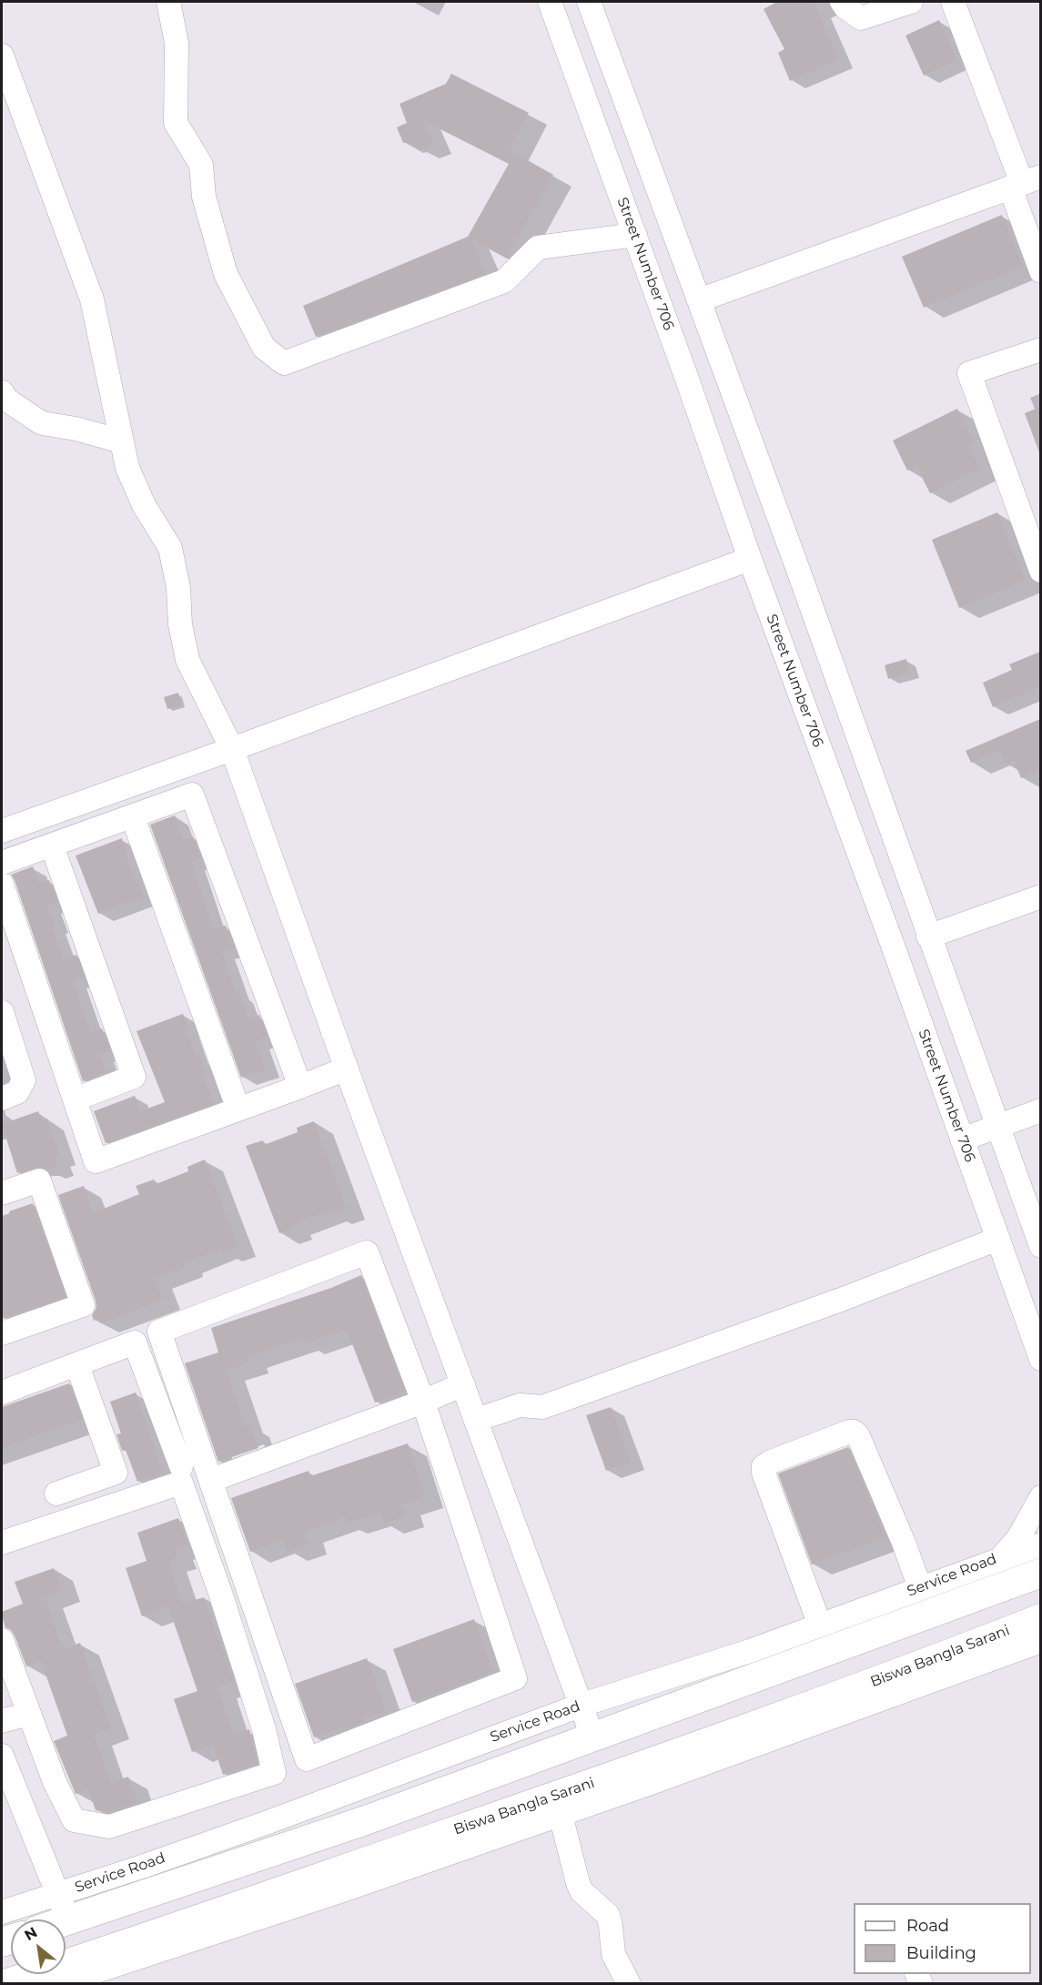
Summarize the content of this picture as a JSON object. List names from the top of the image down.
{
  "streets": {
    "main road": ["Biswa Bangla Sarani"],
    "street": ["Street Number 706", "Service Road"]
  },
  "legend": ["Road", "Building"],
  "north": "top left"
}
